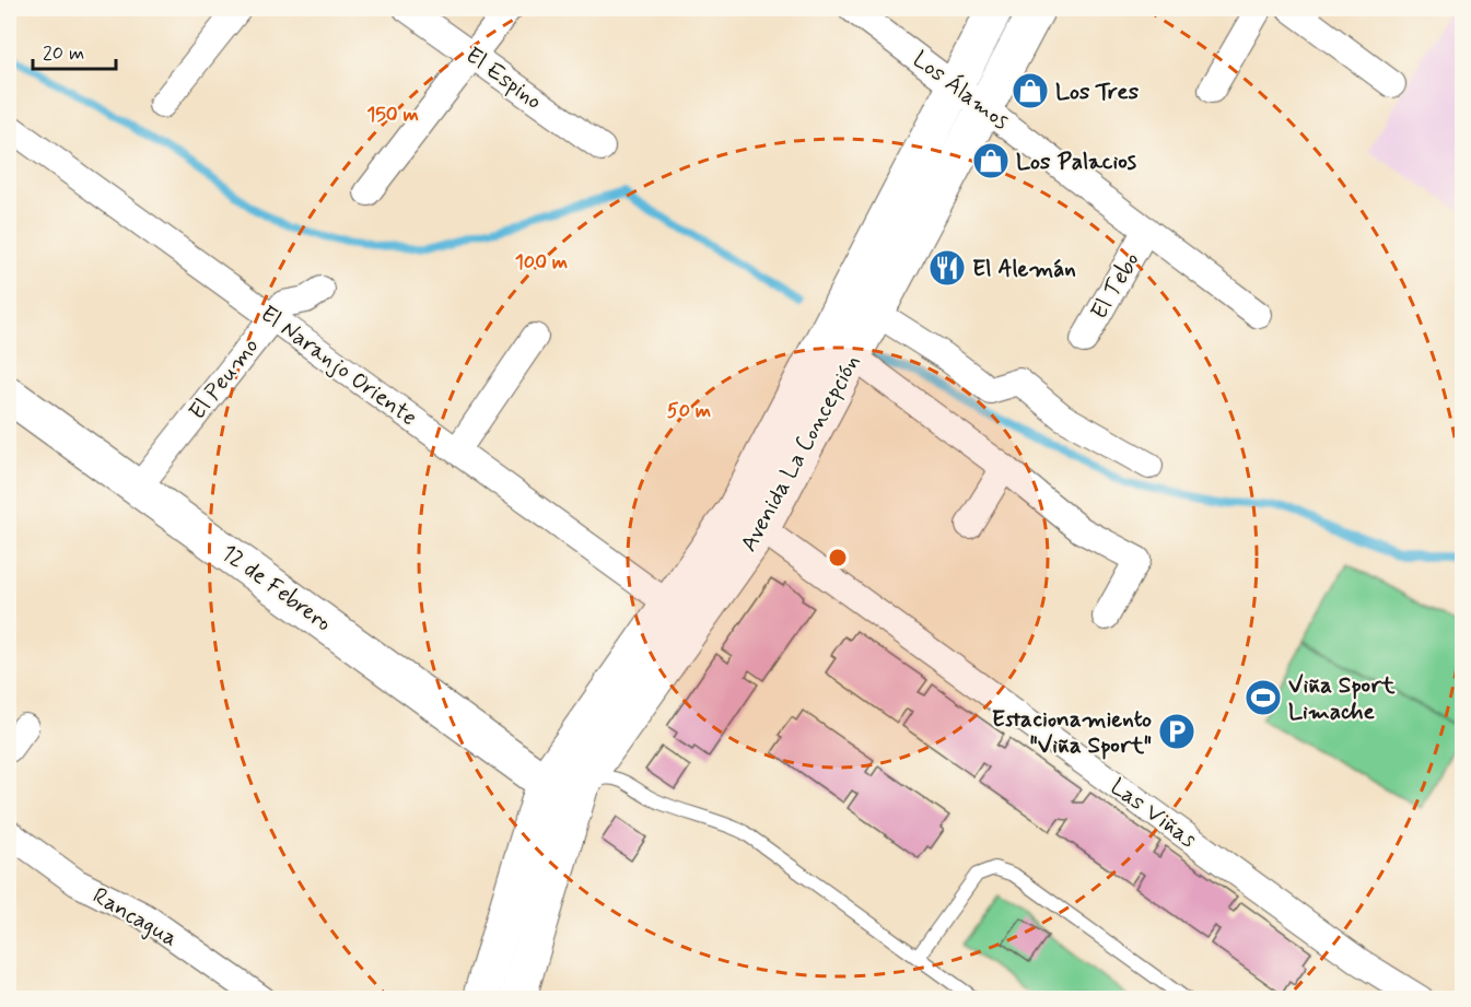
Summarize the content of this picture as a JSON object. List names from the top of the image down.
{
  "streets": {
    "street": [
      "El Espino",
      "Los Álamos",
      "El Tebo",
      "El Naranjo Oriente",
      "El Peumo",
      "Avenida La Concepción",
      "12 de Febrero",
      "Las Viñas",
      "Rancagua"
    ]
  },
  "crossings": [
    ["Los Álamos", "El Tebo"],
    ["Los Álamos", "Avenida La Concepción"],
    ["El Naranjo Oriente", "El Peumo"],
    ["El Naranjo Oriente", "Avenida La Concepción"],
    ["El Peumo", "12 de Febrero"],
    ["Avenida La Concepción", "12 de Febrero"],
    ["Avenida La Concepción", "Las Viñas"]
  ],
  "places": {
    "shop": ["Los Tres", "Los Palacios"],
    "restaurant": ["El Alemán"],
    "sports": ["Viña Sport Limache"],
    "parking": ["Estacionamiento \"Viña Sport\""]
  },
  "scale_bar": "20 m",
  "rings": ["150 m", "100 m", "50 m"]
}
